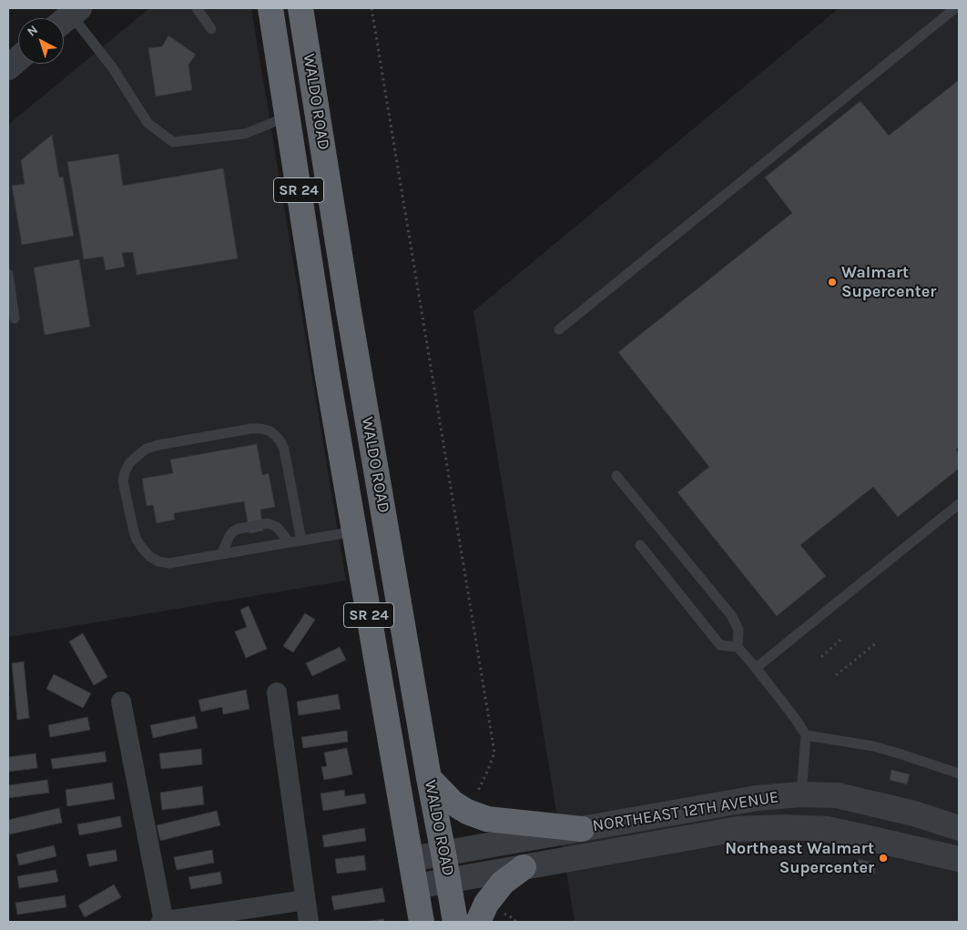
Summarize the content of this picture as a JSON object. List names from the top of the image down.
{
  "streets": {
    "highway": ["WALDO ROAD", "SR 24"],
    "street": ["NORTHEAST 12TH AVENUE"]
  },
  "crossings": [
    ["WALDO ROAD", "NORTHEAST 12TH AVENUE"]
  ],
  "places": ["Walmart Supercenter", "Northeast Walmart Supercenter"],
  "north": "top left"
}
